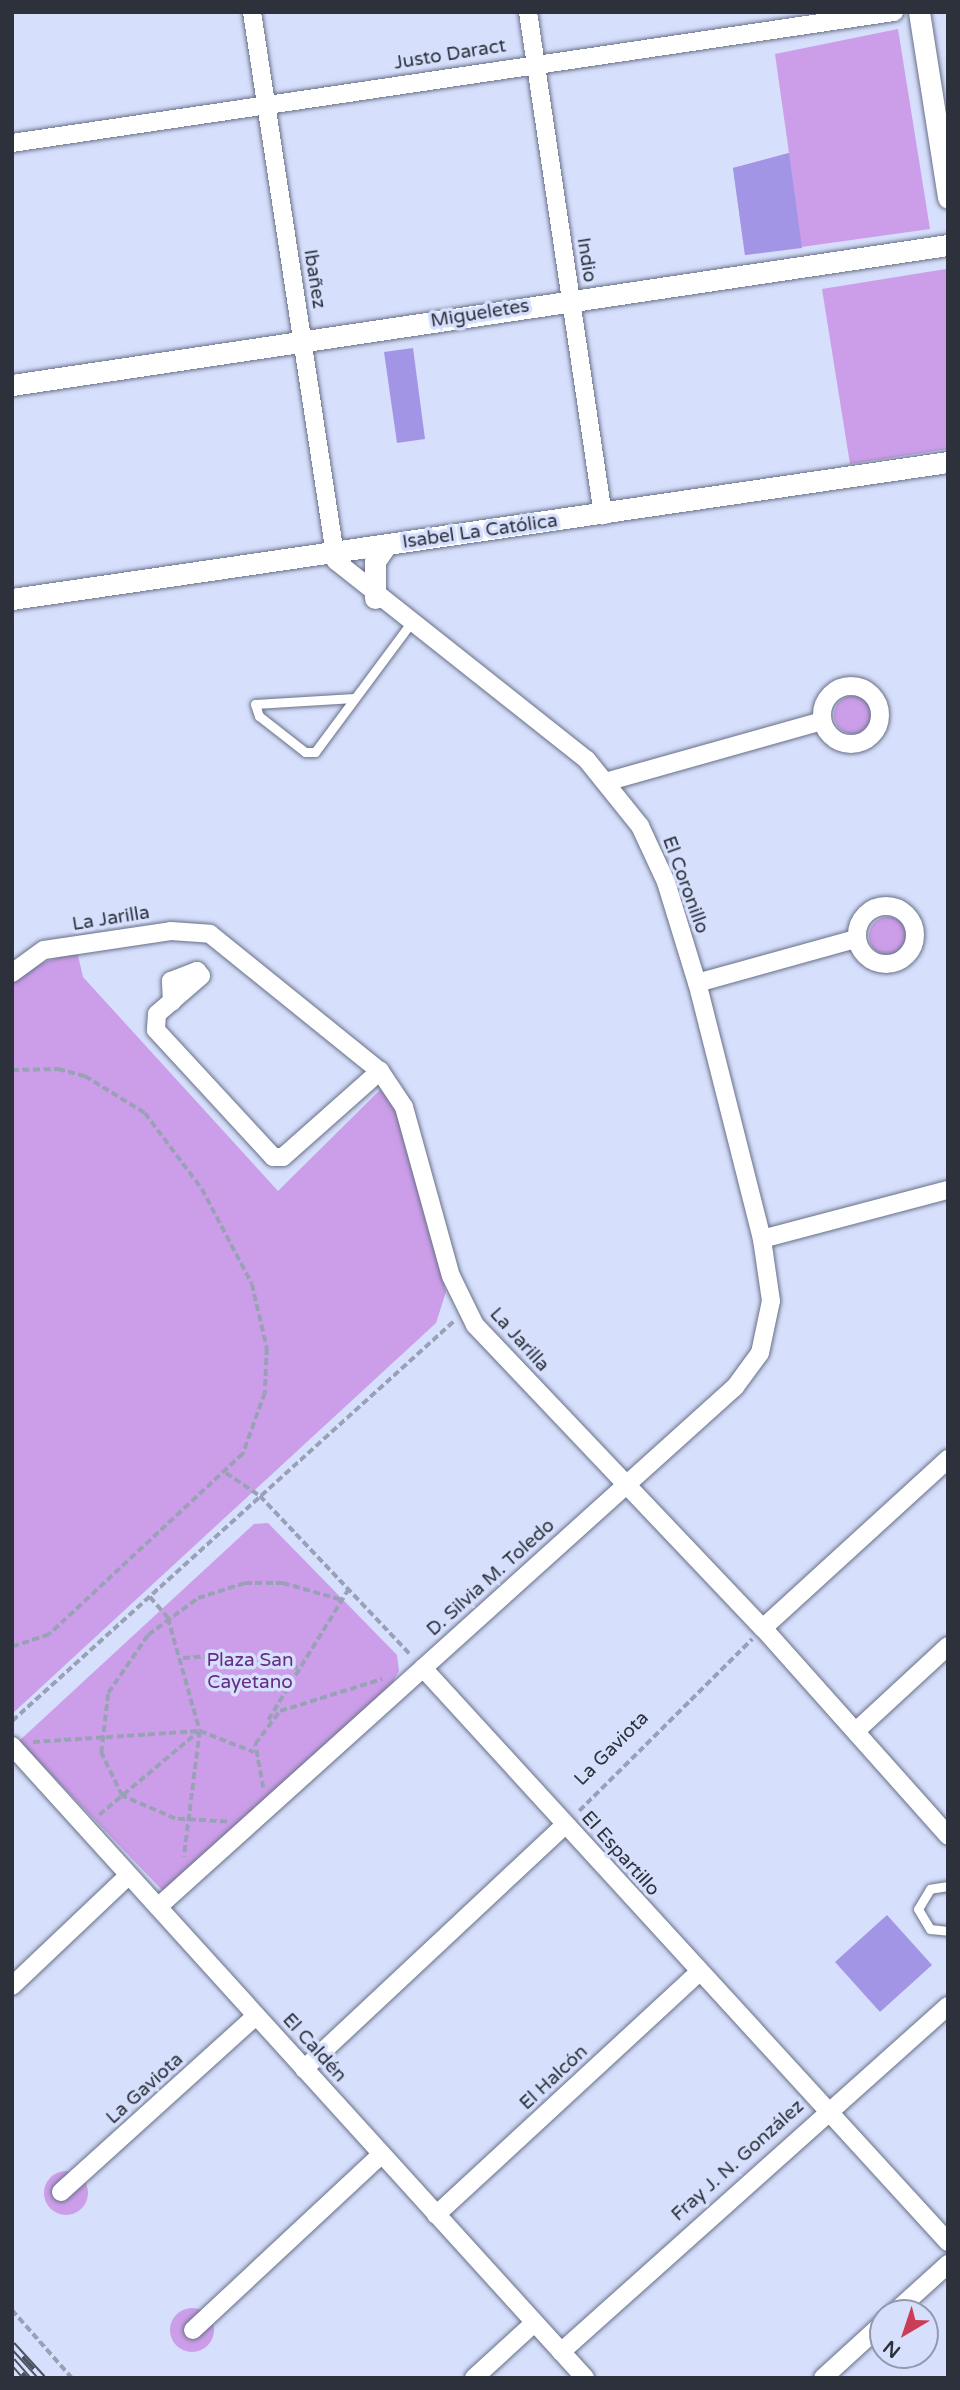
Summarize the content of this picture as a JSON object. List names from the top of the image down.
{
  "streets": {
    "street": [
      "Justo Daract",
      "Indio",
      "Ibañez",
      "Migueletes",
      "Isabel La Católica",
      "El Coronillo",
      "La Jarilla",
      "D. Silvia M. Toledo",
      "La Gaviota",
      "El Espartillo",
      "El Caldén",
      "El Halcón",
      "Fray J. N. González"
    ]
  },
  "crossings": [
    ["Justo Daract", "Indio"],
    ["Justo Daract", "Ibañez"],
    ["Indio", "Migueletes"],
    ["Indio", "Isabel La Católica"],
    ["Ibañez", "Migueletes"],
    ["Ibañez", "Isabel La Católica"],
    ["Ibañez", "El Coronillo"],
    ["Isabel La Católica", "El Coronillo"],
    ["El Coronillo", "D. Silvia M. Toledo"],
    ["La Jarilla", "D. Silvia M. Toledo"],
    ["La Jarilla", "La Gaviota"],
    ["D. Silvia M. Toledo", "El Espartillo"],
    ["D. Silvia M. Toledo", "El Caldén"],
    ["La Gaviota", "El Espartillo"],
    ["La Gaviota", "El Caldén"],
    ["El Espartillo", "El Halcón"],
    ["El Espartillo", "Fray J. N. González"],
    ["El Caldén", "El Halcón"],
    ["El Caldén", "Fray J. N. González"]
  ],
  "parks": ["Plaza San Cayetano"],
  "north": "bottom left"
}
